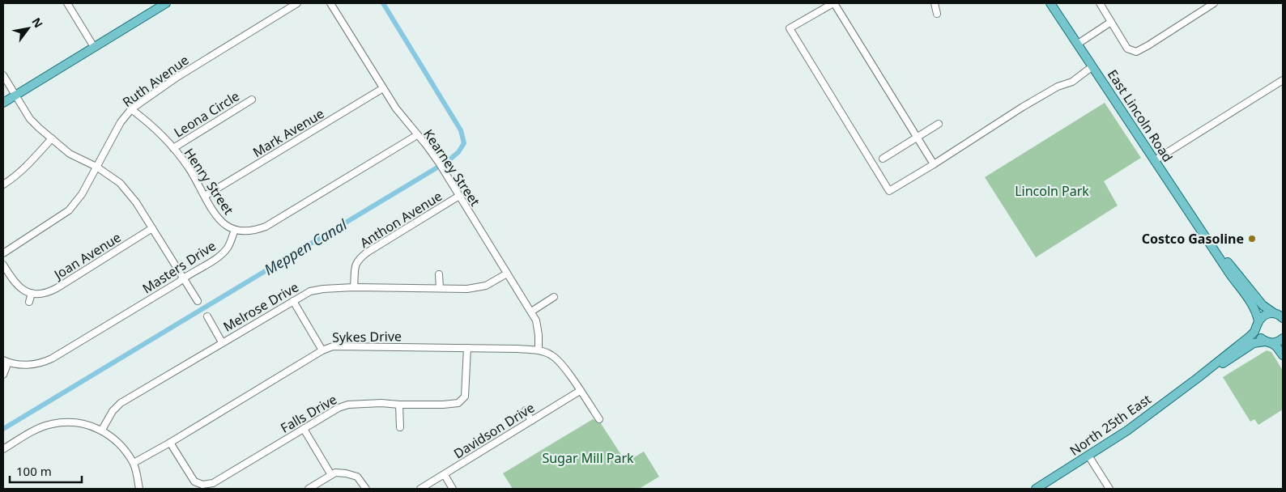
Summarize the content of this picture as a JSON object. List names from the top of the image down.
{
  "streets": {
    "main road": ["East Lincoln Road", "North 25th East"],
    "street": [
      "Ruth Avenue",
      "Leona Circle",
      "Mark Avenue",
      "Kearney Street",
      "Henry Street",
      "Anthon Avenue",
      "Joan Avenue",
      "Masters Drive",
      "Melrose Drive",
      "Sykes Drive",
      "Falls Drive",
      "Davidson Drive"
    ]
  },
  "crossings": [
    ["Ruth Avenue", "Henry Street"],
    ["Leona Circle", "Henry Street"],
    ["East Lincoln Road", "North 25th East"],
    ["Mark Avenue", "Kearney Street"],
    ["Mark Avenue", "Henry Street"],
    ["Kearney Street", "Anthon Avenue"],
    ["Kearney Street", "Melrose Drive"],
    ["Kearney Street", "Sykes Drive"],
    ["Henry Street", "Masters Drive"],
    ["Anthon Avenue", "Melrose Drive"],
    ["Sykes Drive", "Falls Drive"],
    ["Sykes Drive", "Davidson Drive"]
  ],
  "water": ["Meppen Canal"],
  "parks": ["Lincoln Park", "Sugar Mill Park"],
  "places": ["Costco Gasoline"],
  "scale_bar": "100 m",
  "north": "top right"
}
